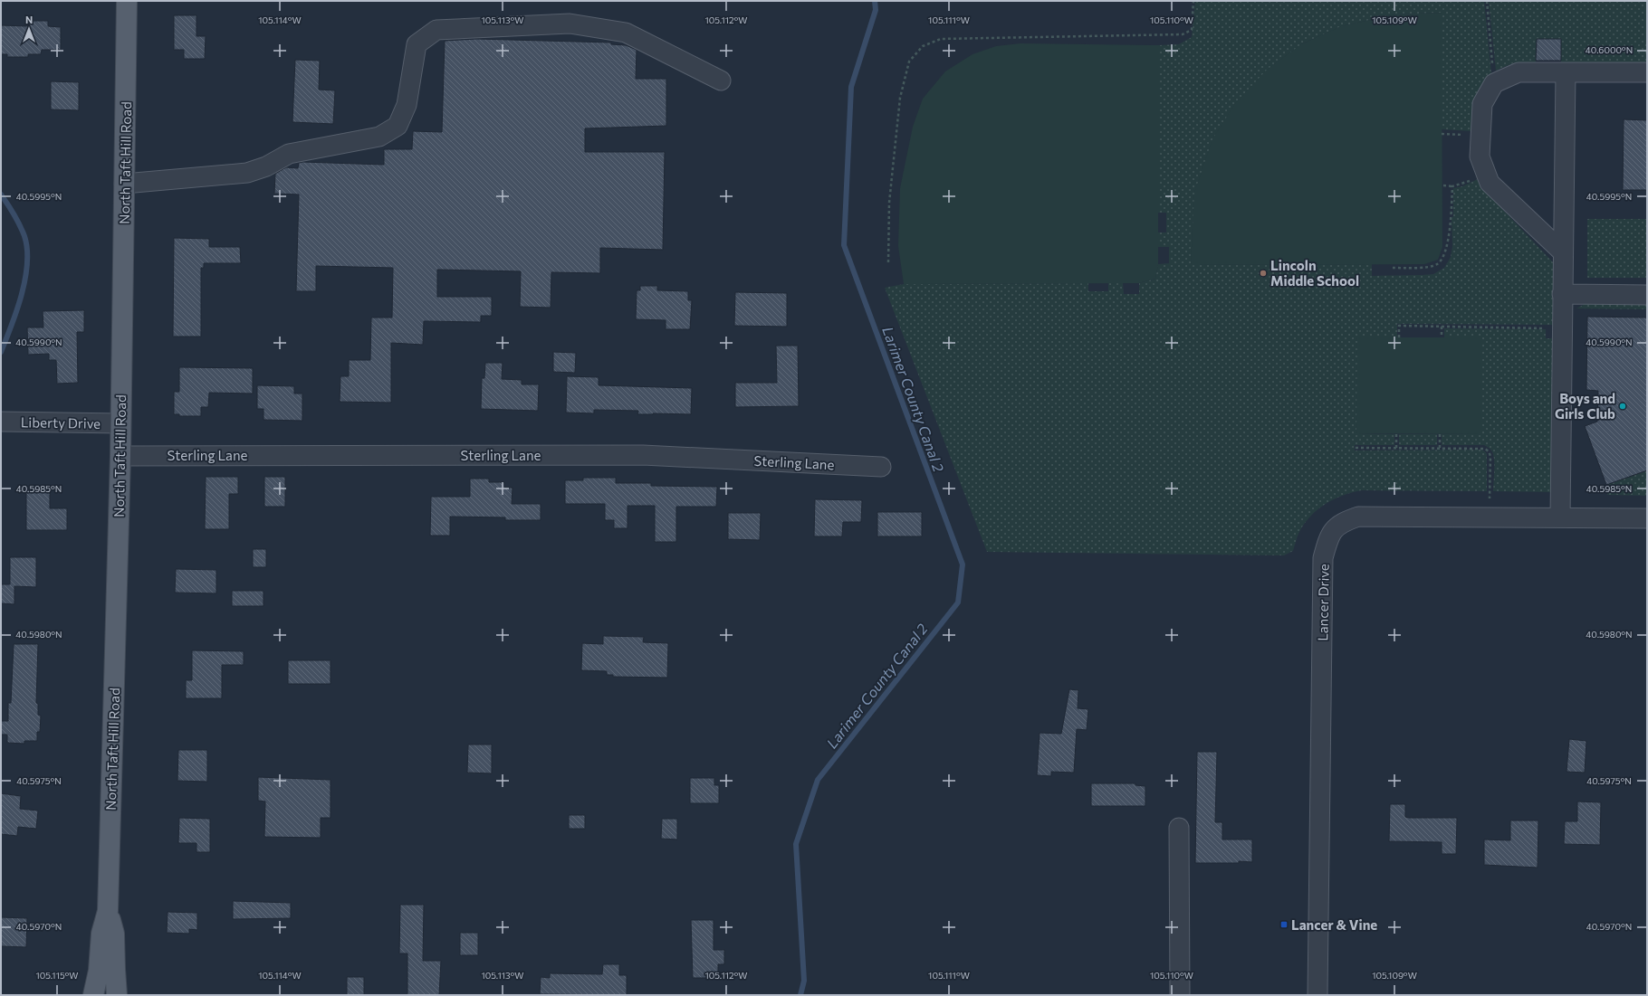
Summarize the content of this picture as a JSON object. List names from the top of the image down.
{
  "streets": {
    "main road": ["North Taft Hill Road"],
    "street": ["Liberty Drive", "Sterling Lane", "Lancer Drive"]
  },
  "crossings": [
    ["North Taft Hill Road", "Liberty Drive"],
    ["North Taft Hill Road", "Sterling Lane"]
  ],
  "water": ["Larimer County Canal 2"],
  "places": {
    "other": ["Lincoln Middle School", "Boys and Girls Club"],
    "transit": ["Lancer & Vine"]
  },
  "north": "top",
  "coordinates": [
    "105.114°W",
    "105.113°W",
    "105.112°W",
    "105.111°W",
    "105.110°W",
    "105.109°W",
    "40.6000°N",
    "40.5995°N",
    "40.5990°N",
    "40.5985°N",
    "40.5980°N",
    "40.5975°N",
    "40.5970°N",
    "105.115°W"
  ]
}
